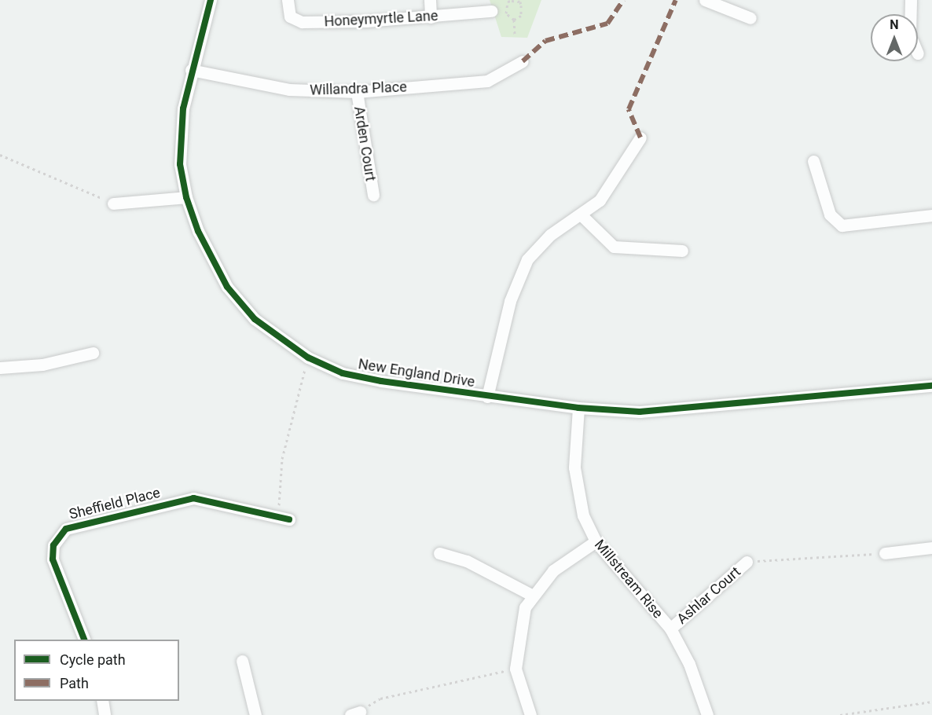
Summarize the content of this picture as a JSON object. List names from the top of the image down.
{
  "streets": {
    "street": [
      "Honeymyrtle Lane",
      "Willandra Place",
      "Arden Court",
      "New England Drive",
      "Sheffield Place",
      "Millstream Rise",
      "Ashlar Court"
    ]
  },
  "crossings": [
    ["Willandra Place", "Arden Court"],
    ["Willandra Place", "New England Drive"],
    ["New England Drive", "Millstream Rise"],
    ["Millstream Rise", "Ashlar Court"]
  ],
  "legend": ["Cycle path", "Path"],
  "north": "top"
}
